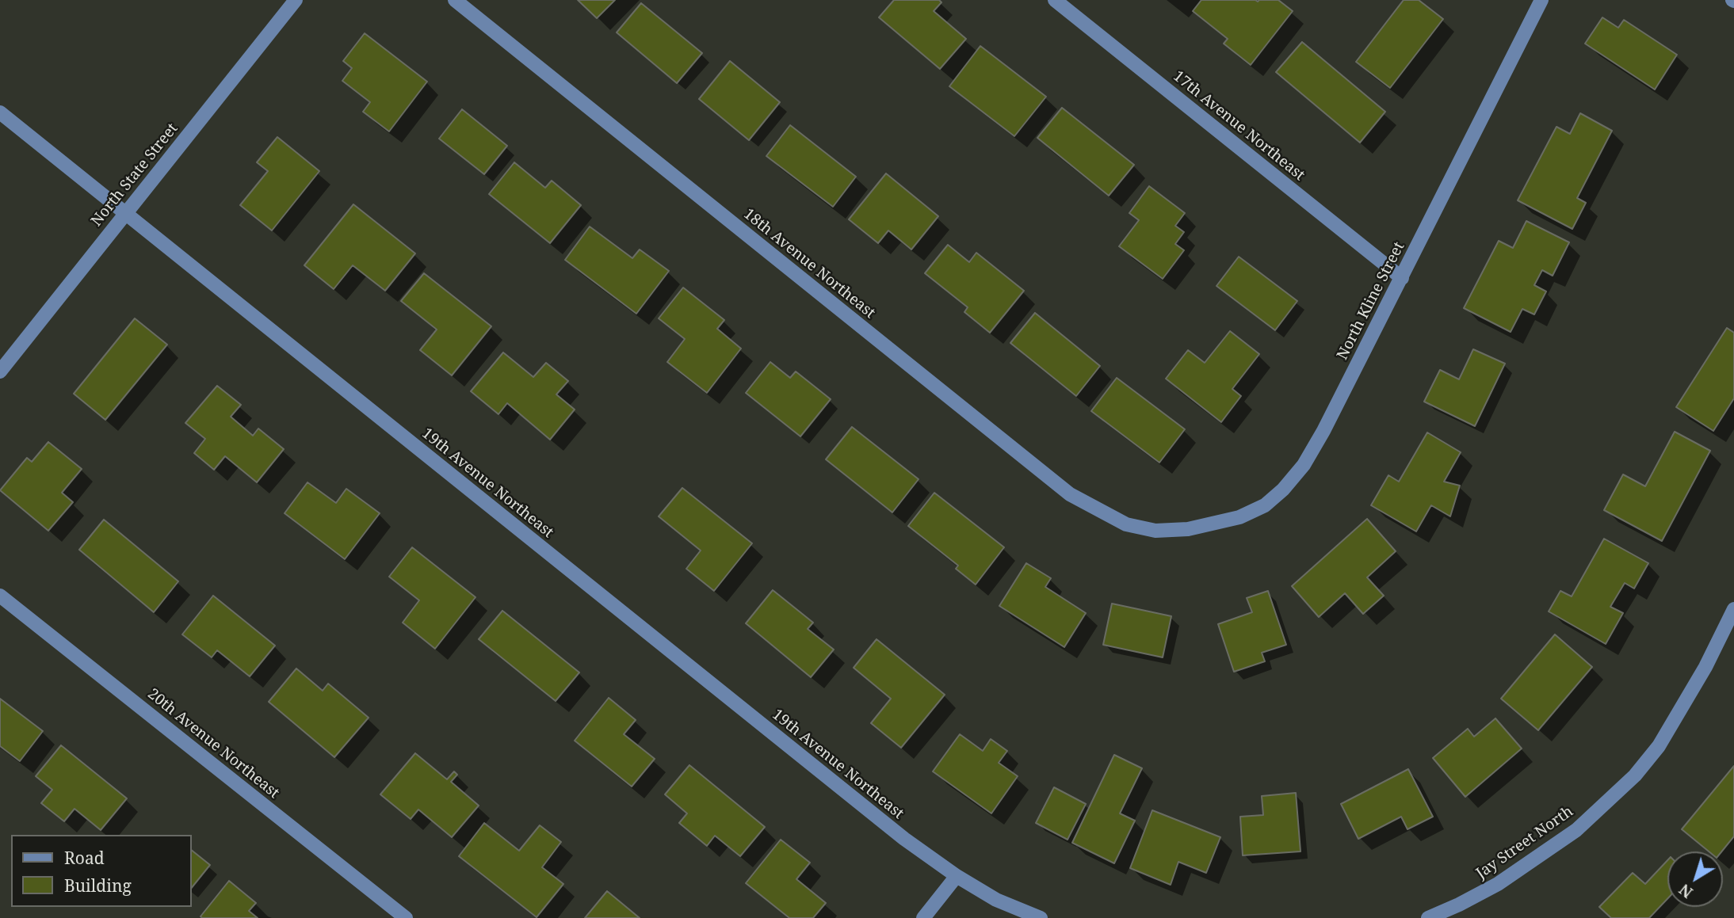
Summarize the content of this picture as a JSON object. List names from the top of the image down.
{
  "streets": {
    "street": [
      "17th Avenue Northeast",
      "North State Street",
      "18th Avenue Northeast",
      "North Kline Street",
      "19th Avenue Northeast",
      "20th Avenue Northeast",
      "Jay Street North"
    ]
  },
  "crossings": [
    ["17th Avenue Northeast", "North Kline Street"],
    ["North State Street", "19th Avenue Northeast"],
    ["18th Avenue Northeast", "North Kline Street"]
  ],
  "legend": ["Road", "Building"],
  "north": "bottom left"
}
